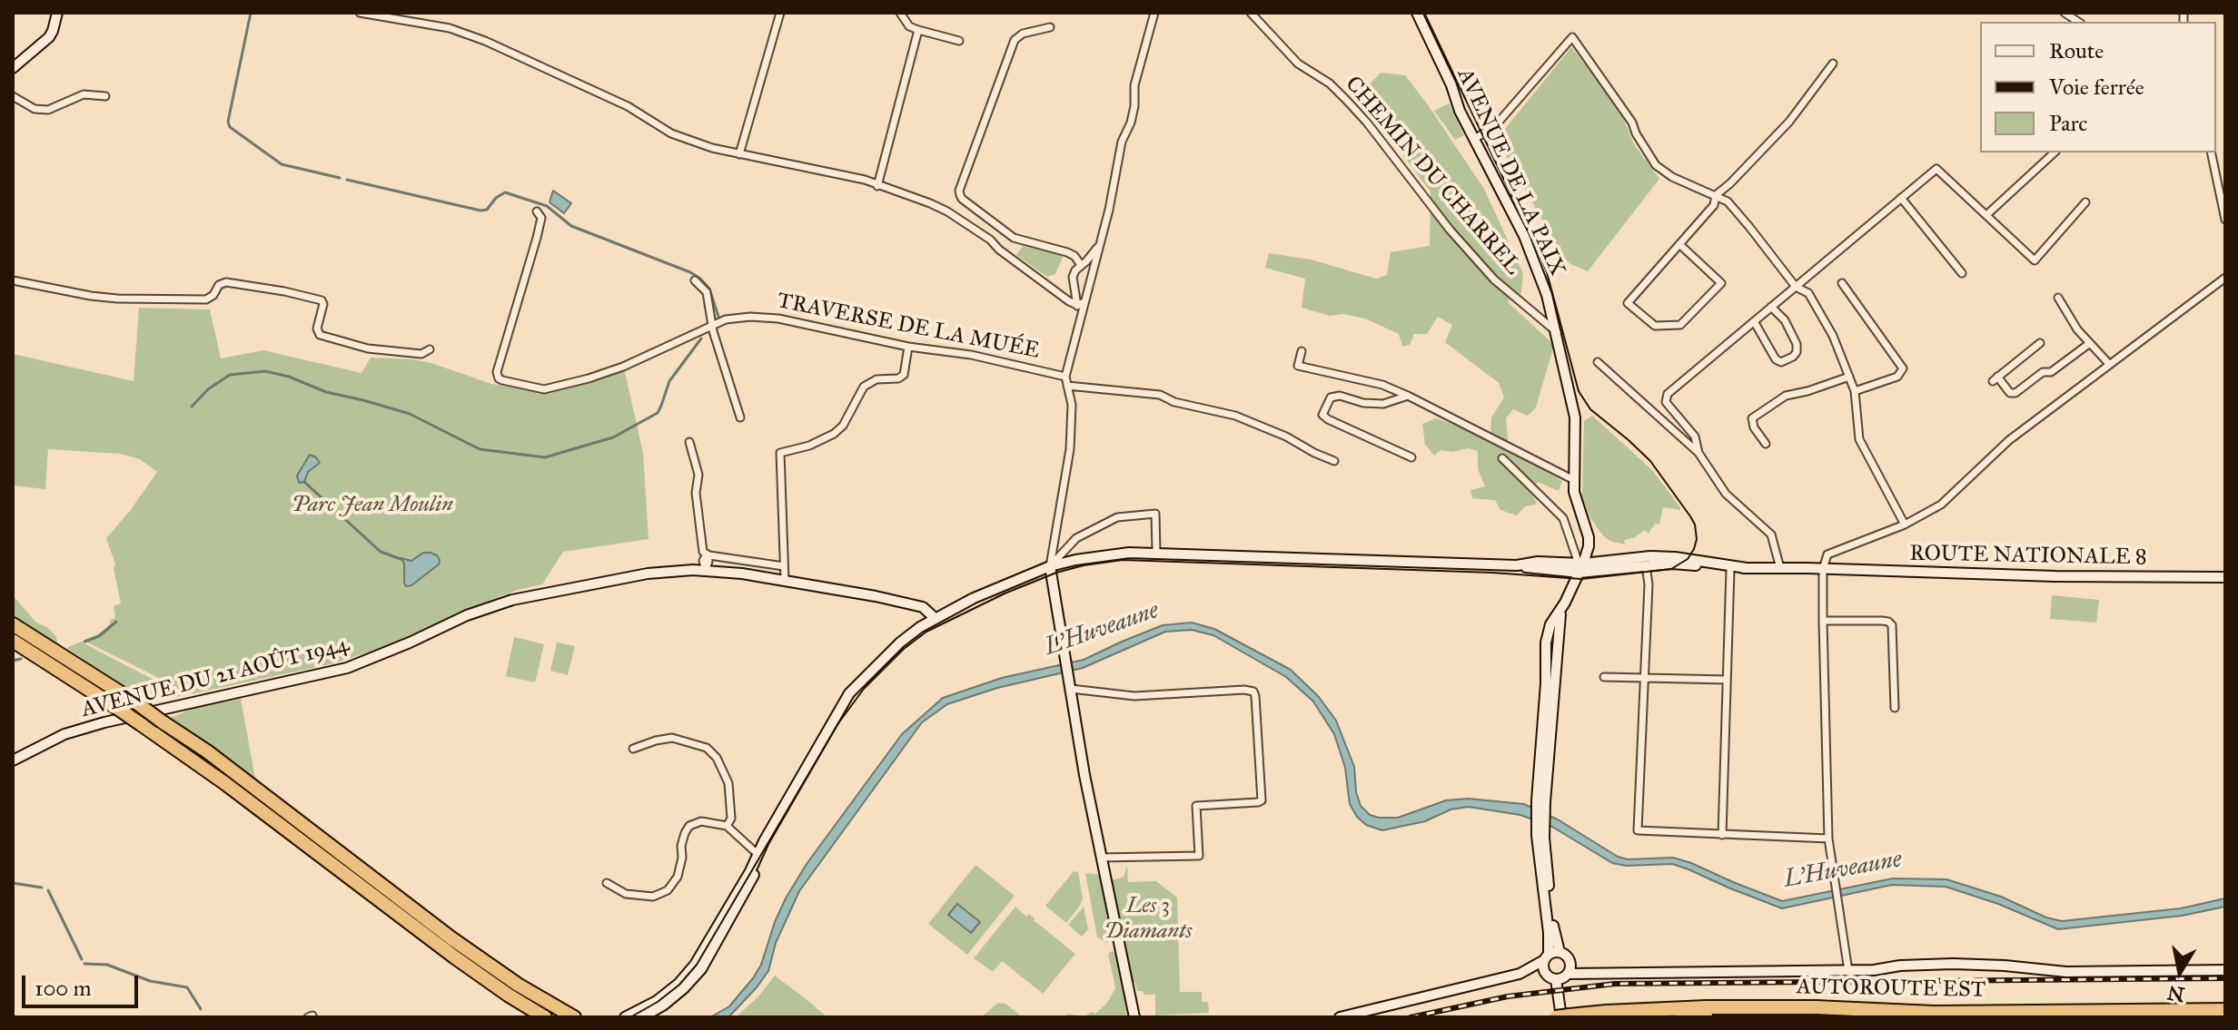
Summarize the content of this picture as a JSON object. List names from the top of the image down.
{
  "streets": {
    "highway": ["AUTOROUTE EST"],
    "main road": ["AVENUE DE LA PAIX", "ROUTE NATIONALE 8", "AVENUE DU 21 AOÛT 1944"],
    "street": ["CHEMIN DU CHARREL", "TRAVERSE DE LA MUÉE"]
  },
  "crossings": [
    ["AVENUE DE LA PAIX", "CHEMIN DU CHARREL"]
  ],
  "water": ["L'Huveaune"],
  "parks": ["Parc Jean Moulin", "Les 3 Diamants"],
  "legend": ["Route", "Voie ferrée", "Parc"],
  "scale_bar": "100 m",
  "north": "bottom"
}
